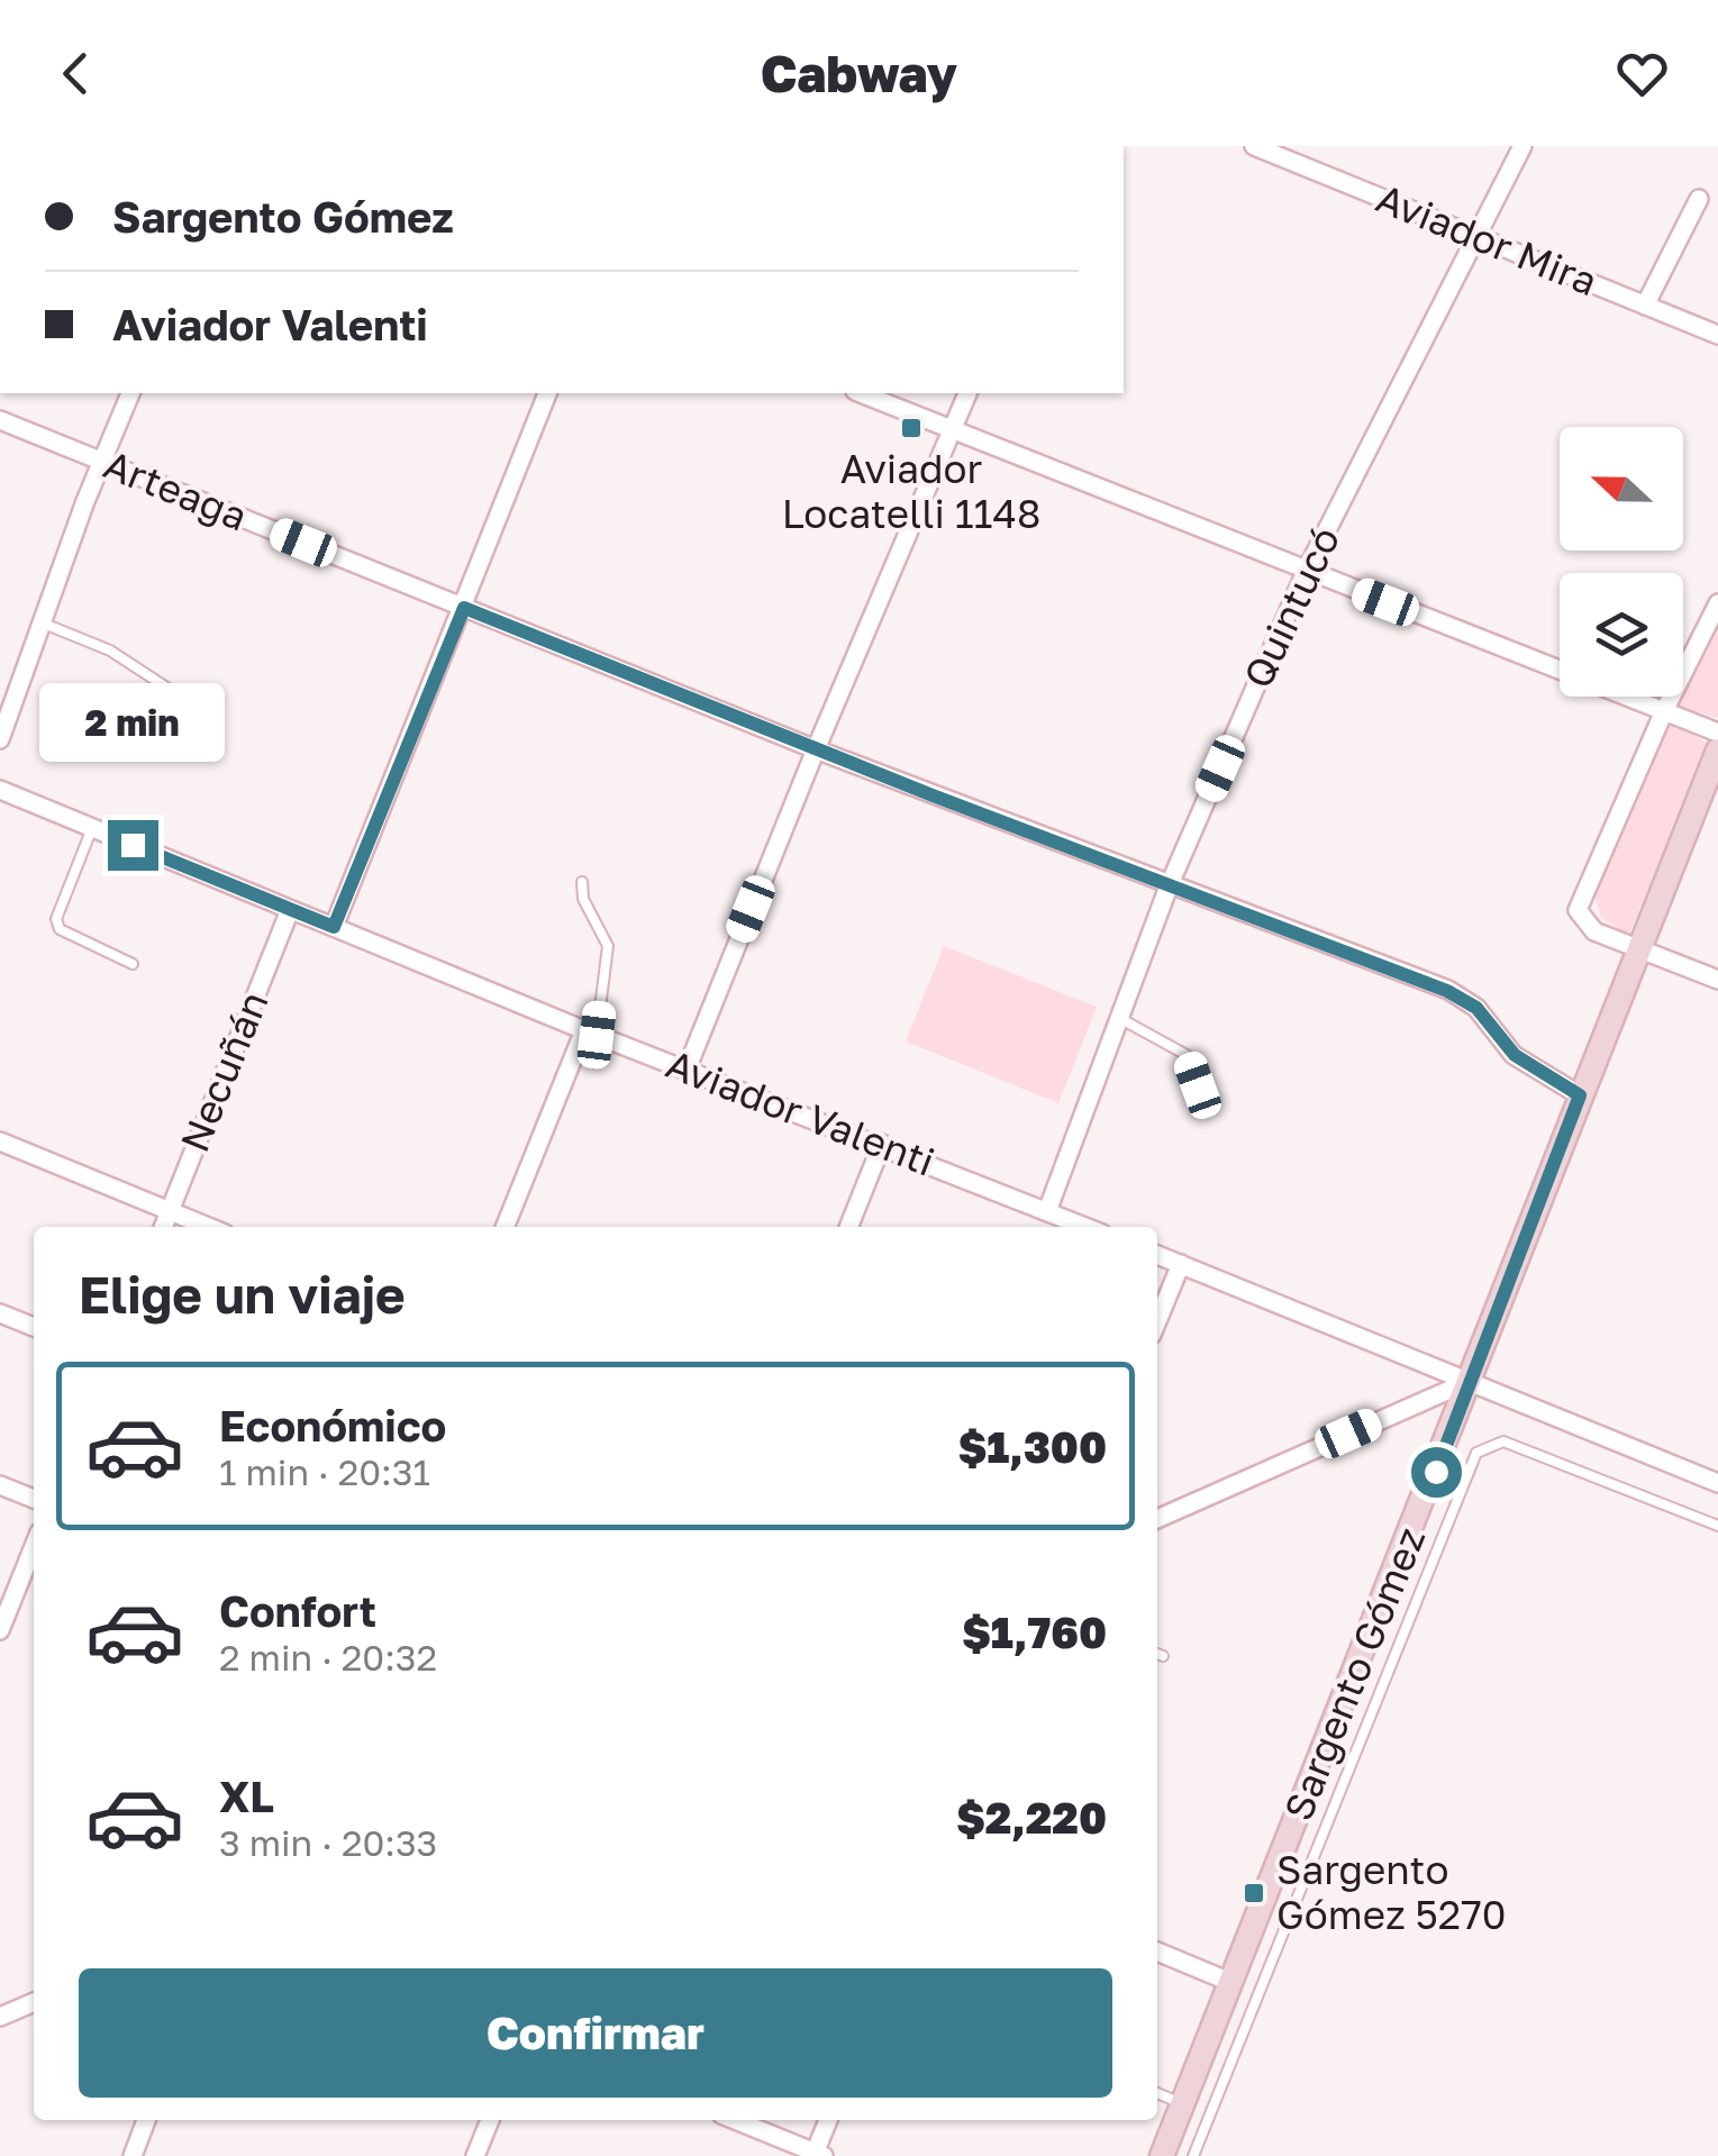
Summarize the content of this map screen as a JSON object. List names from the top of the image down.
{
  "streets": {
    "main road": ["Sargento Gómez"],
    "street": [
      "Aviador Mira",
      "Arteaga",
      "Quintucó",
      "Necuñán",
      "Aviador Valenti"
    ]
  },
  "crossings": [
    ["Aviador Mira", "Quintucó"],
    ["Arteaga", "Quintucó"],
    ["Arteaga", "Sargento Gómez"],
    ["Quintucó", "Aviador Valenti"],
    ["Necuñán", "Aviador Valenti"]
  ],
  "places": {
    "transit": ["Aviador Locatelli 1148", "Sargento Gómez 5270"]
  },
  "north": "left",
  "page": {
    "header": "Cabway",
    "banner": ["Sargento Gómez", "Aviador Valenti"],
    "bubble": "2 min",
    "heading": "Elige un viaje",
    "list": [
      {
        "name": "Económico",
        "note": "1 min · 20:31",
        "value": "$1,300"
      },
      {
        "name": "Confort",
        "note": "2 min · 20:32",
        "value": "$1,760"
      },
      {
        "name": "XL",
        "note": "3 min · 20:33",
        "value": "$2,220"
      }
    ],
    "buttons": "Confirmar"
  }
}
